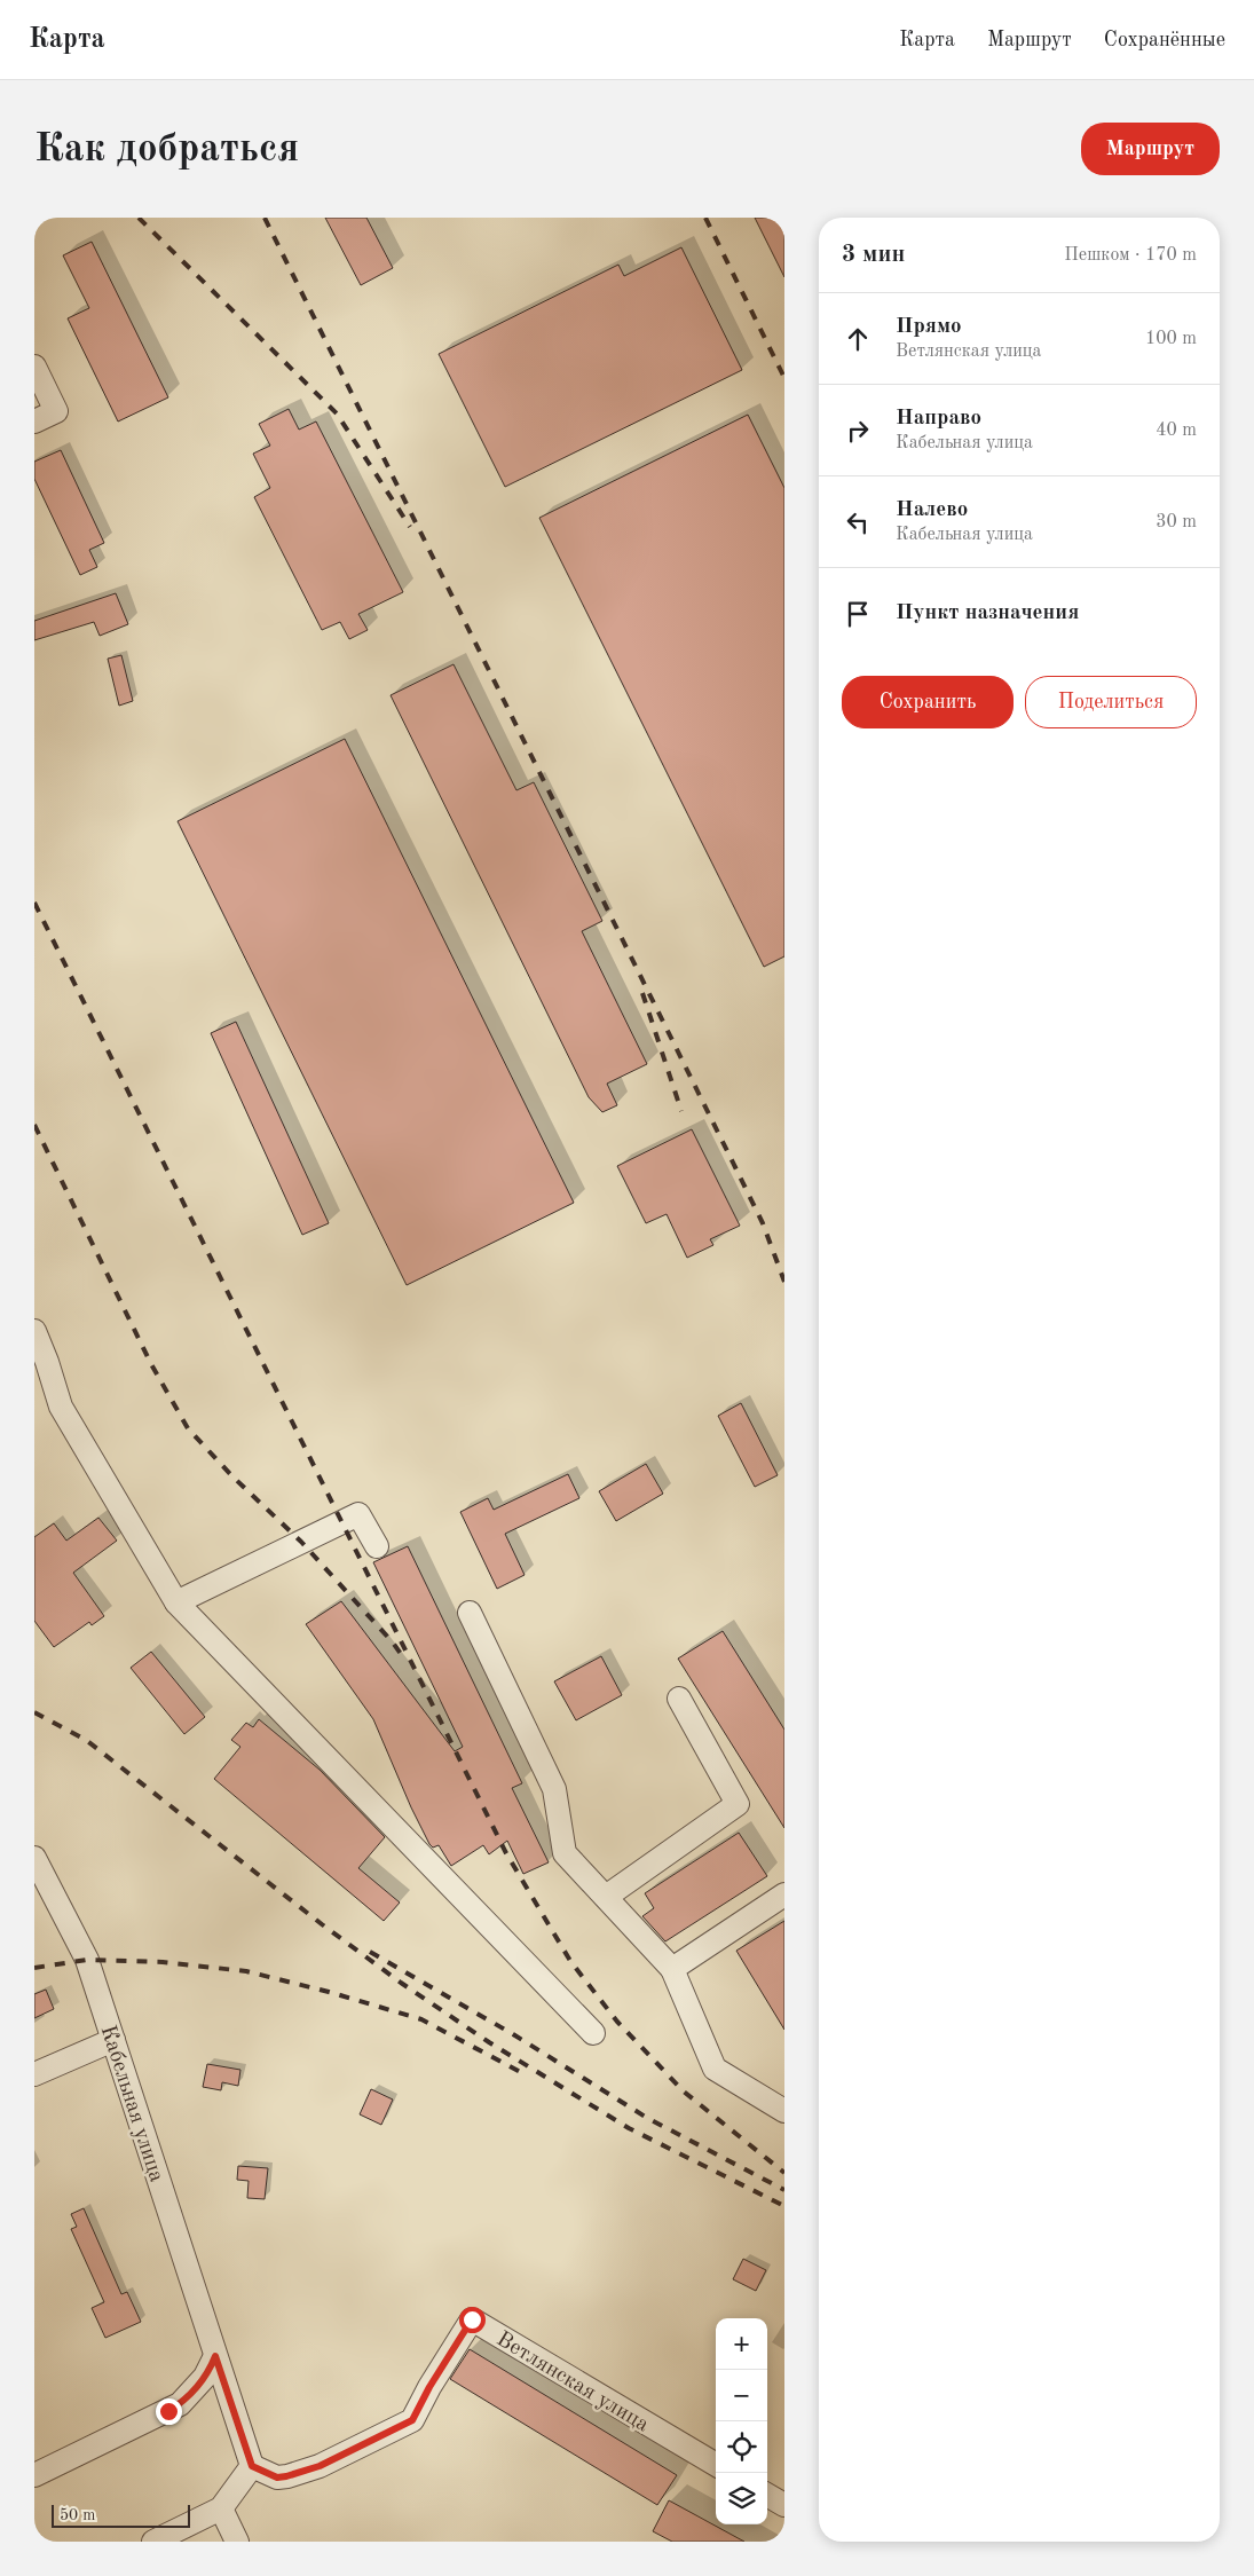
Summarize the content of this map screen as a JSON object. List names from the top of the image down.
{
  "streets": {
    "street": ["Кабельная улица", "Ветлянская улица"]
  },
  "crossings": [
    ["Кабельная улица", "Ветлянская улица"]
  ],
  "scale_bar": "50 m",
  "page": {
    "header": "Карта",
    "nav": ["Карта", "Маршрут", "Сохранённые"],
    "buttons": [
      "Маршрут",
      ["Сохранить", "Поделиться"]
    ],
    "title": "Как добраться",
    "heading": ["3 мин", "Пешком · 170 m"],
    "list": [
      ["Прямо", "Ветлянская улица", "100 m"],
      ["Направо", "Кабельная улица", "40 m"],
      ["Налево", "Кабельная улица", "30 m"],
      "Пункт назначения"
    ],
    "map_buttons": ["+", "−"],
    "scale": "50 m"
  }
}
